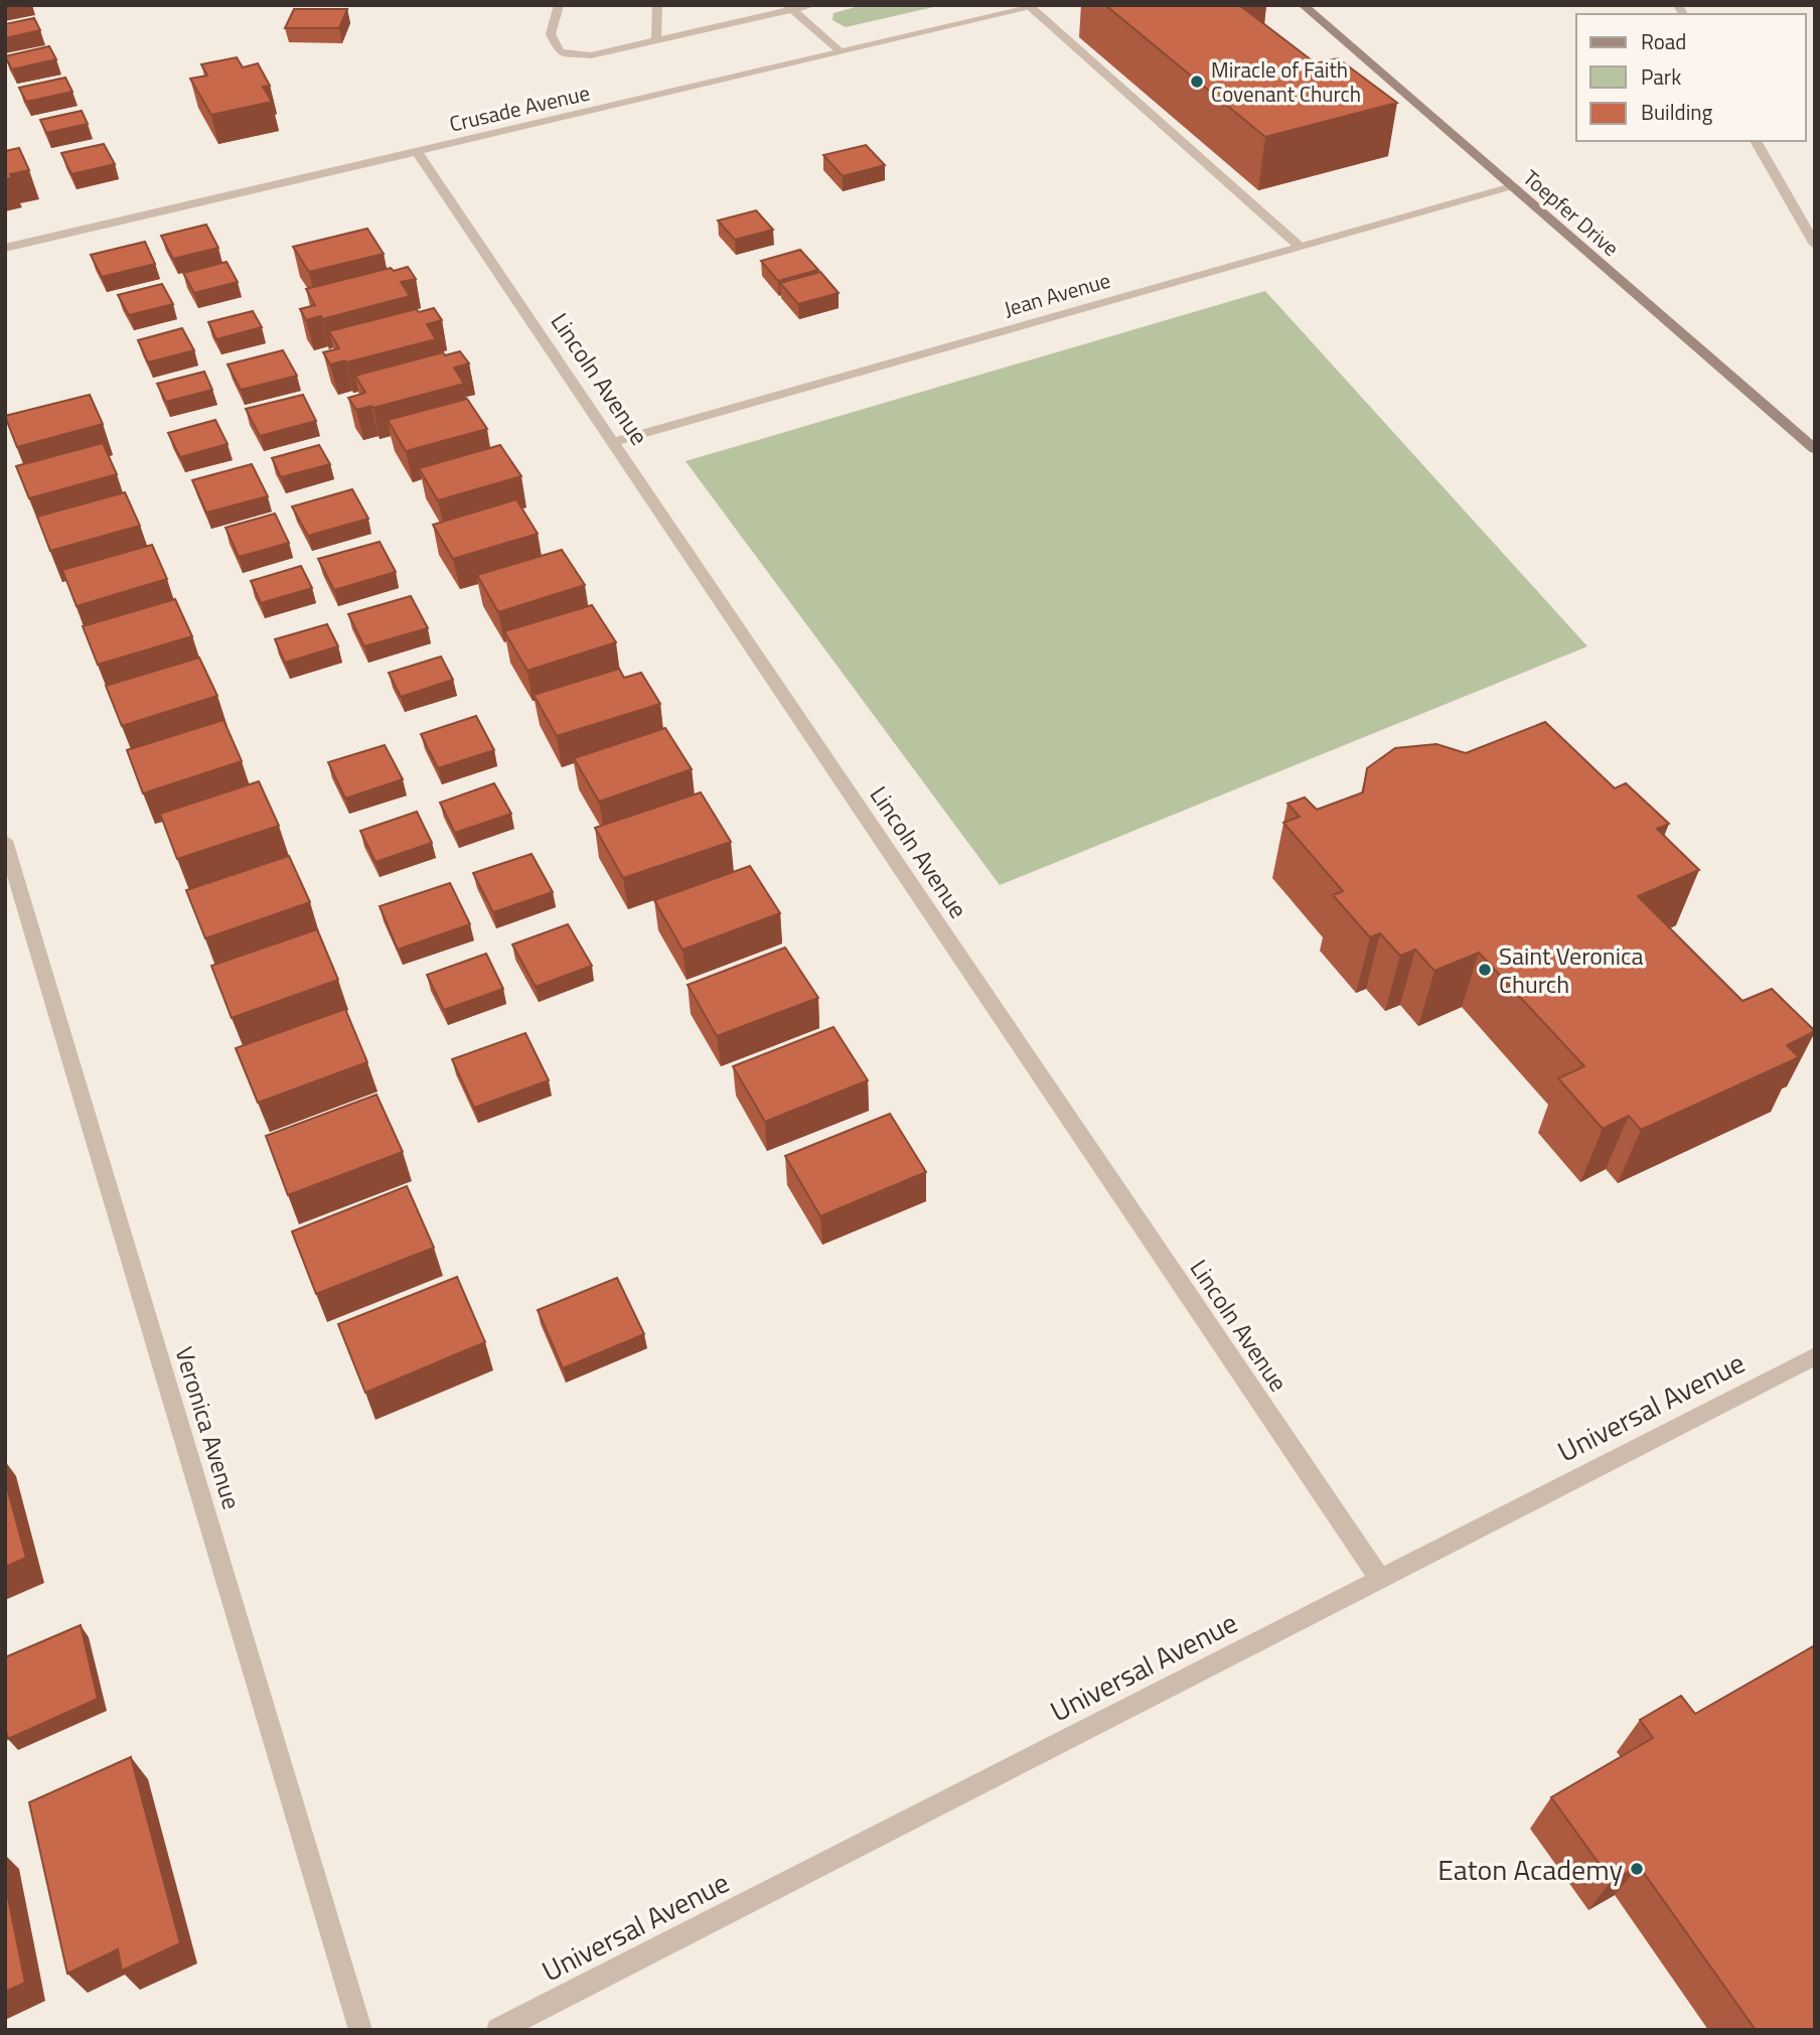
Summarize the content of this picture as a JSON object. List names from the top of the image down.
{
  "streets": {
    "street": [
      "Crusade Avenue",
      "Toepfer Drive",
      "Jean Avenue",
      "Lincoln Avenue",
      "Universal Avenue",
      "Veronica Avenue"
    ]
  },
  "crossings": [
    ["Crusade Avenue", "Lincoln Avenue"],
    ["Toepfer Drive", "Jean Avenue"],
    ["Jean Avenue", "Lincoln Avenue"],
    ["Lincoln Avenue", "Universal Avenue"]
  ],
  "places": ["Miracle of Faith Covenant Church", "Saint Veronica Church", "Eaton Academy"],
  "legend": ["Road", "Park", "Building"]
}
